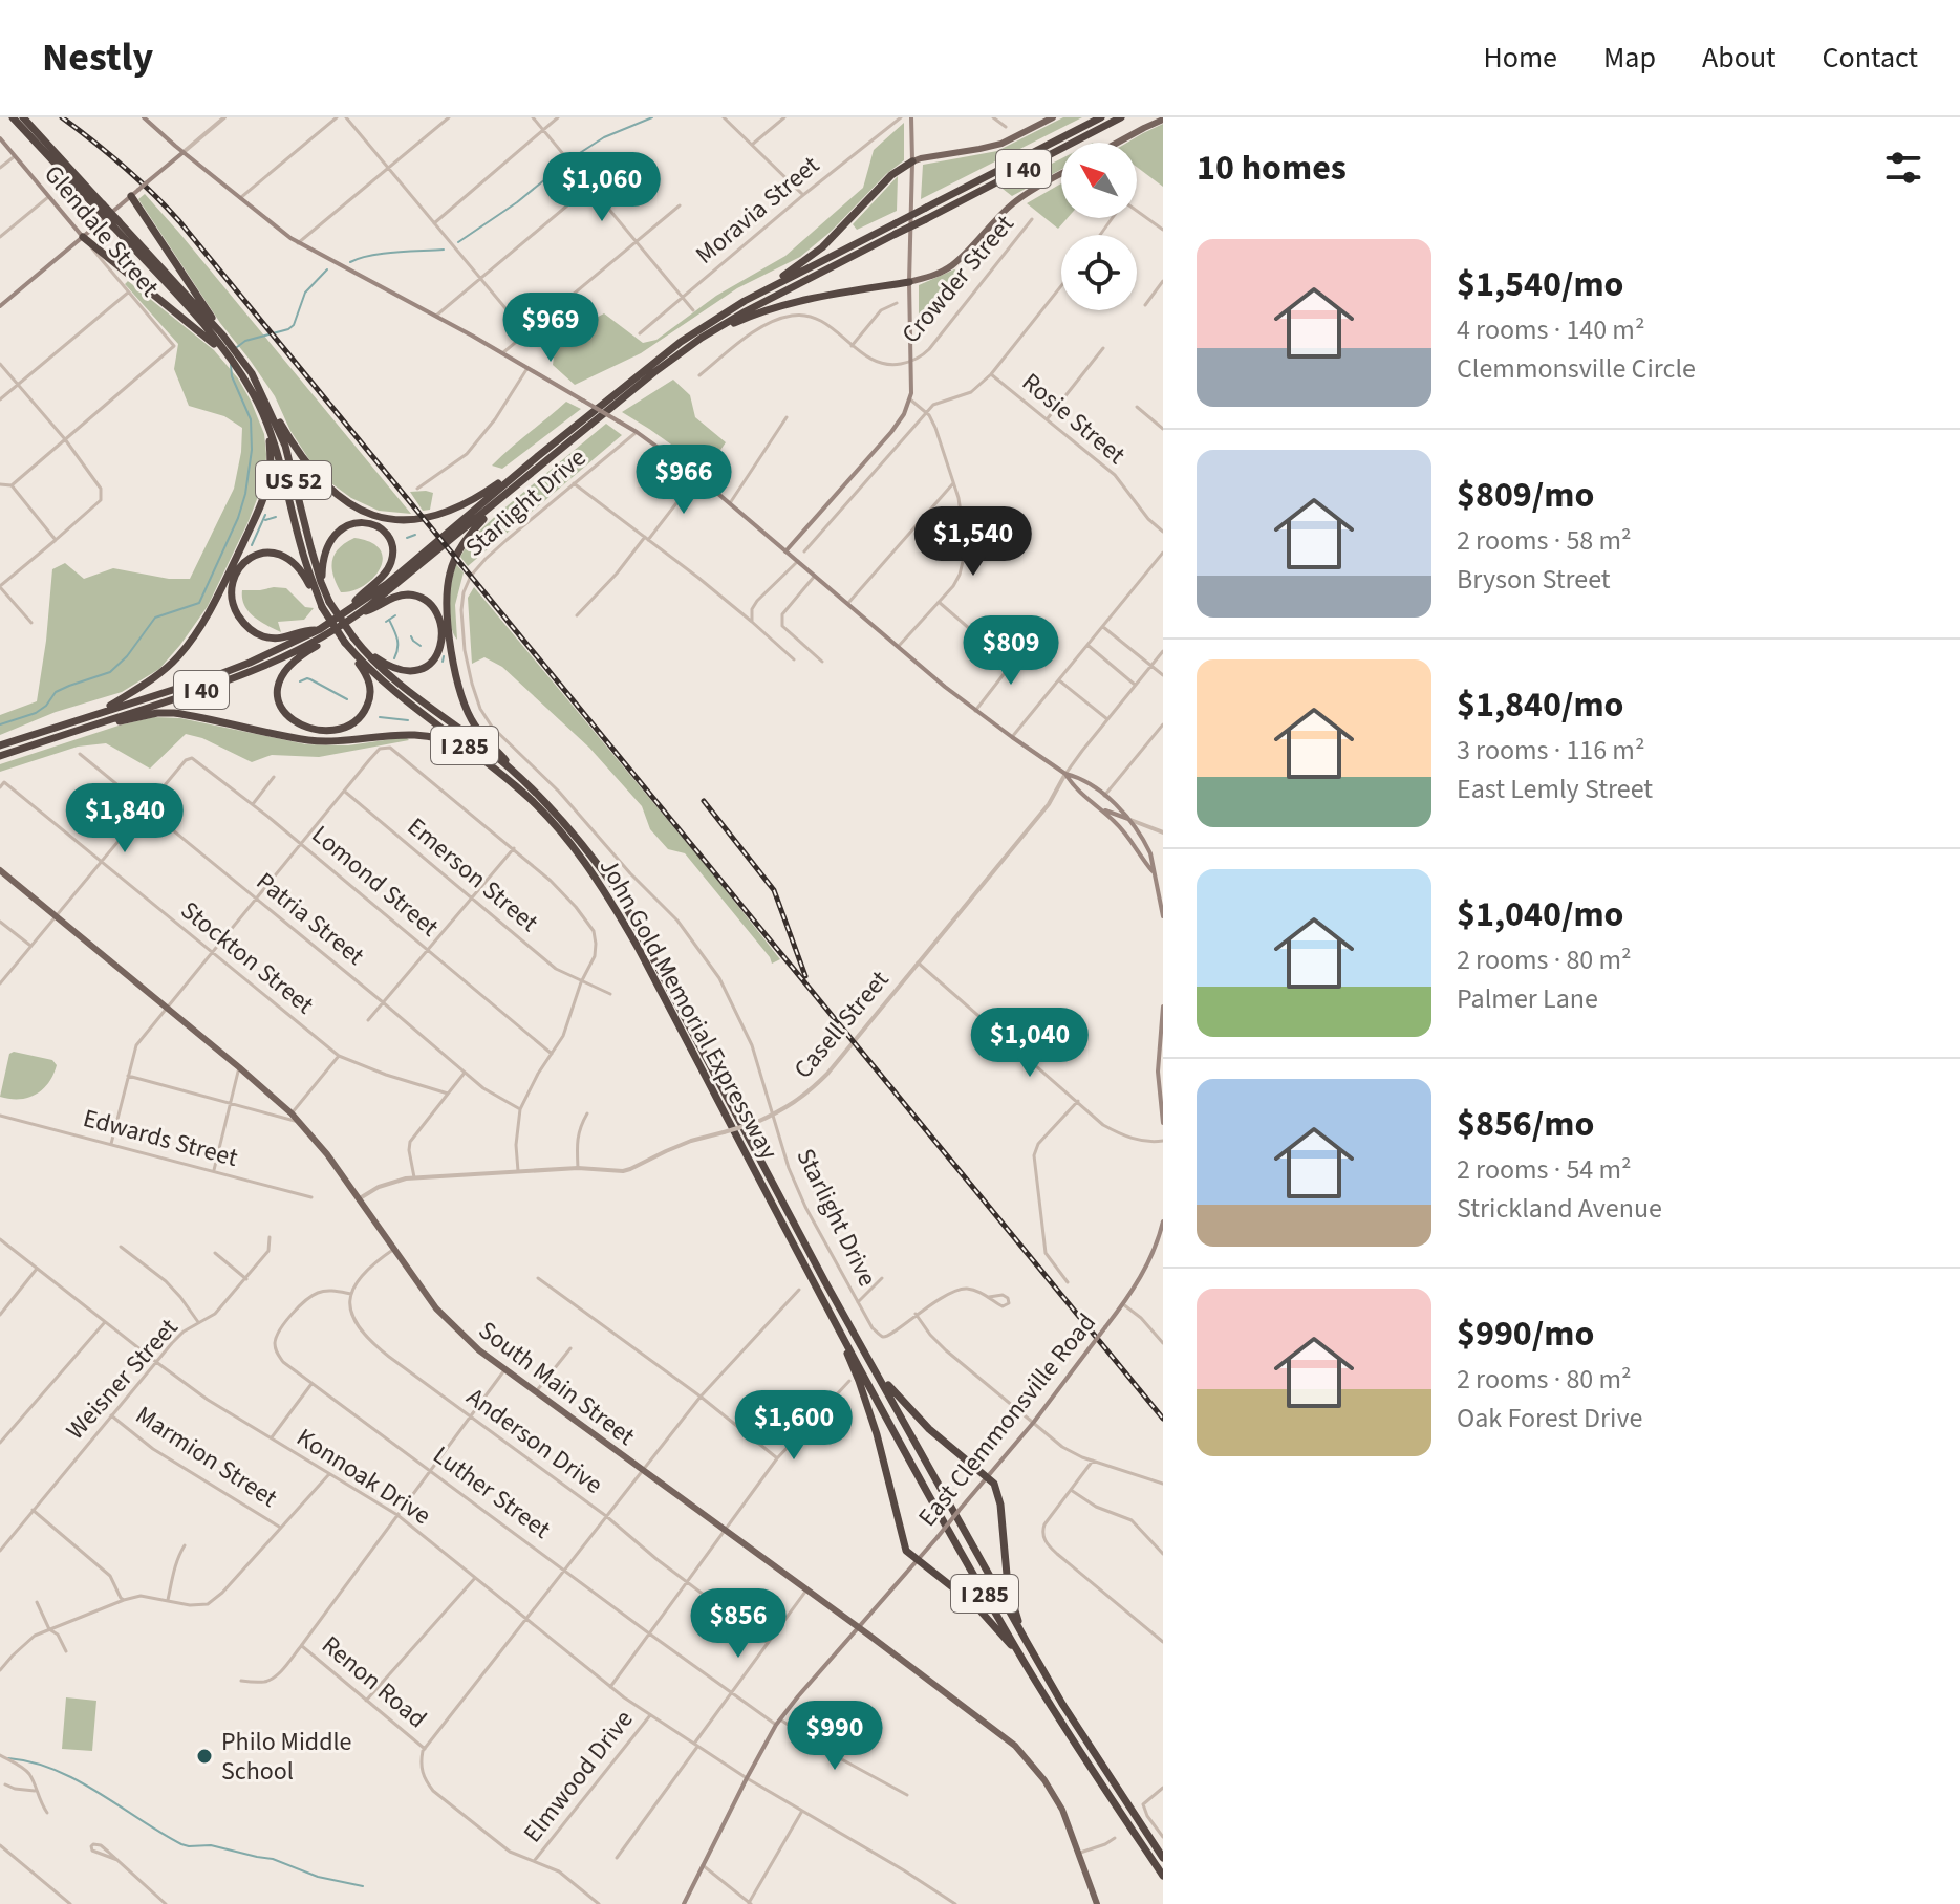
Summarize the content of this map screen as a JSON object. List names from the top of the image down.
{
  "streets": {
    "highway": [
      "I 40",
      "US 52",
      "I 285",
      "John Gold Memorial Expressway"
    ],
    "main road": ["Glendale Street", "South Main Street", "East Clemmonsville Road"],
    "street": [
      "Moravia Street",
      "Crowder Street",
      "Rosie Street",
      "Starlight Drive",
      "Emerson Street",
      "Lomond Street",
      "Patria Street",
      "Stockton Street",
      "Casell Street",
      "Edwards Street",
      "Weisner Street",
      "Anderson Drive",
      "Marmion Street",
      "Konnoak Drive",
      "Luther Street",
      "Renon Road",
      "Elmwood Drive"
    ]
  },
  "crossings": [
    ["Starlight Drive", "Casell Street"],
    ["Lomond Street", "Patria Street"],
    ["Casell Street", "South Main Street"],
    ["Weisner Street", "Marmion Street"],
    ["Weisner Street", "Konnoak Drive"],
    ["South Main Street", "East Clemmonsville Road"],
    ["East Clemmonsville Road", "Konnoak Drive"],
    ["East Clemmonsville Road", "Luther Street"],
    ["Anderson Drive", "Luther Street"],
    ["Konnoak Drive", "Elmwood Drive"],
    ["Renon Road", "Elmwood Drive"]
  ],
  "places": ["Philo Middle School"],
  "north": "top left",
  "page": {
    "header": "Nestly",
    "nav": [
      "Home",
      "Map",
      "About",
      "Contact"
    ],
    "heading": "10 homes",
    "price": [
      "$1,060",
      "$969",
      "$966",
      "$1,540",
      "$809",
      "$1,840",
      "$1,040",
      "$1,600",
      "$856",
      "$990"
    ],
    "list": [
      {
        "name": "$1,540/mo",
        "note": "4 rooms · 140 m² · Clemmonsville Circle"
      },
      {
        "name": "$809/mo",
        "note": "2 rooms · 58 m² · Bryson Street"
      },
      {
        "name": "$1,840/mo",
        "note": "3 rooms · 116 m² · East Lemly Street"
      },
      {
        "name": "$1,040/mo",
        "note": "2 rooms · 80 m² · Palmer Lane"
      },
      {
        "name": "$856/mo",
        "note": "2 rooms · 54 m² · Strickland Avenue"
      },
      {
        "name": "$990/mo",
        "note": "2 rooms · 80 m² · Oak Forest Drive"
      }
    ]
  }
}
